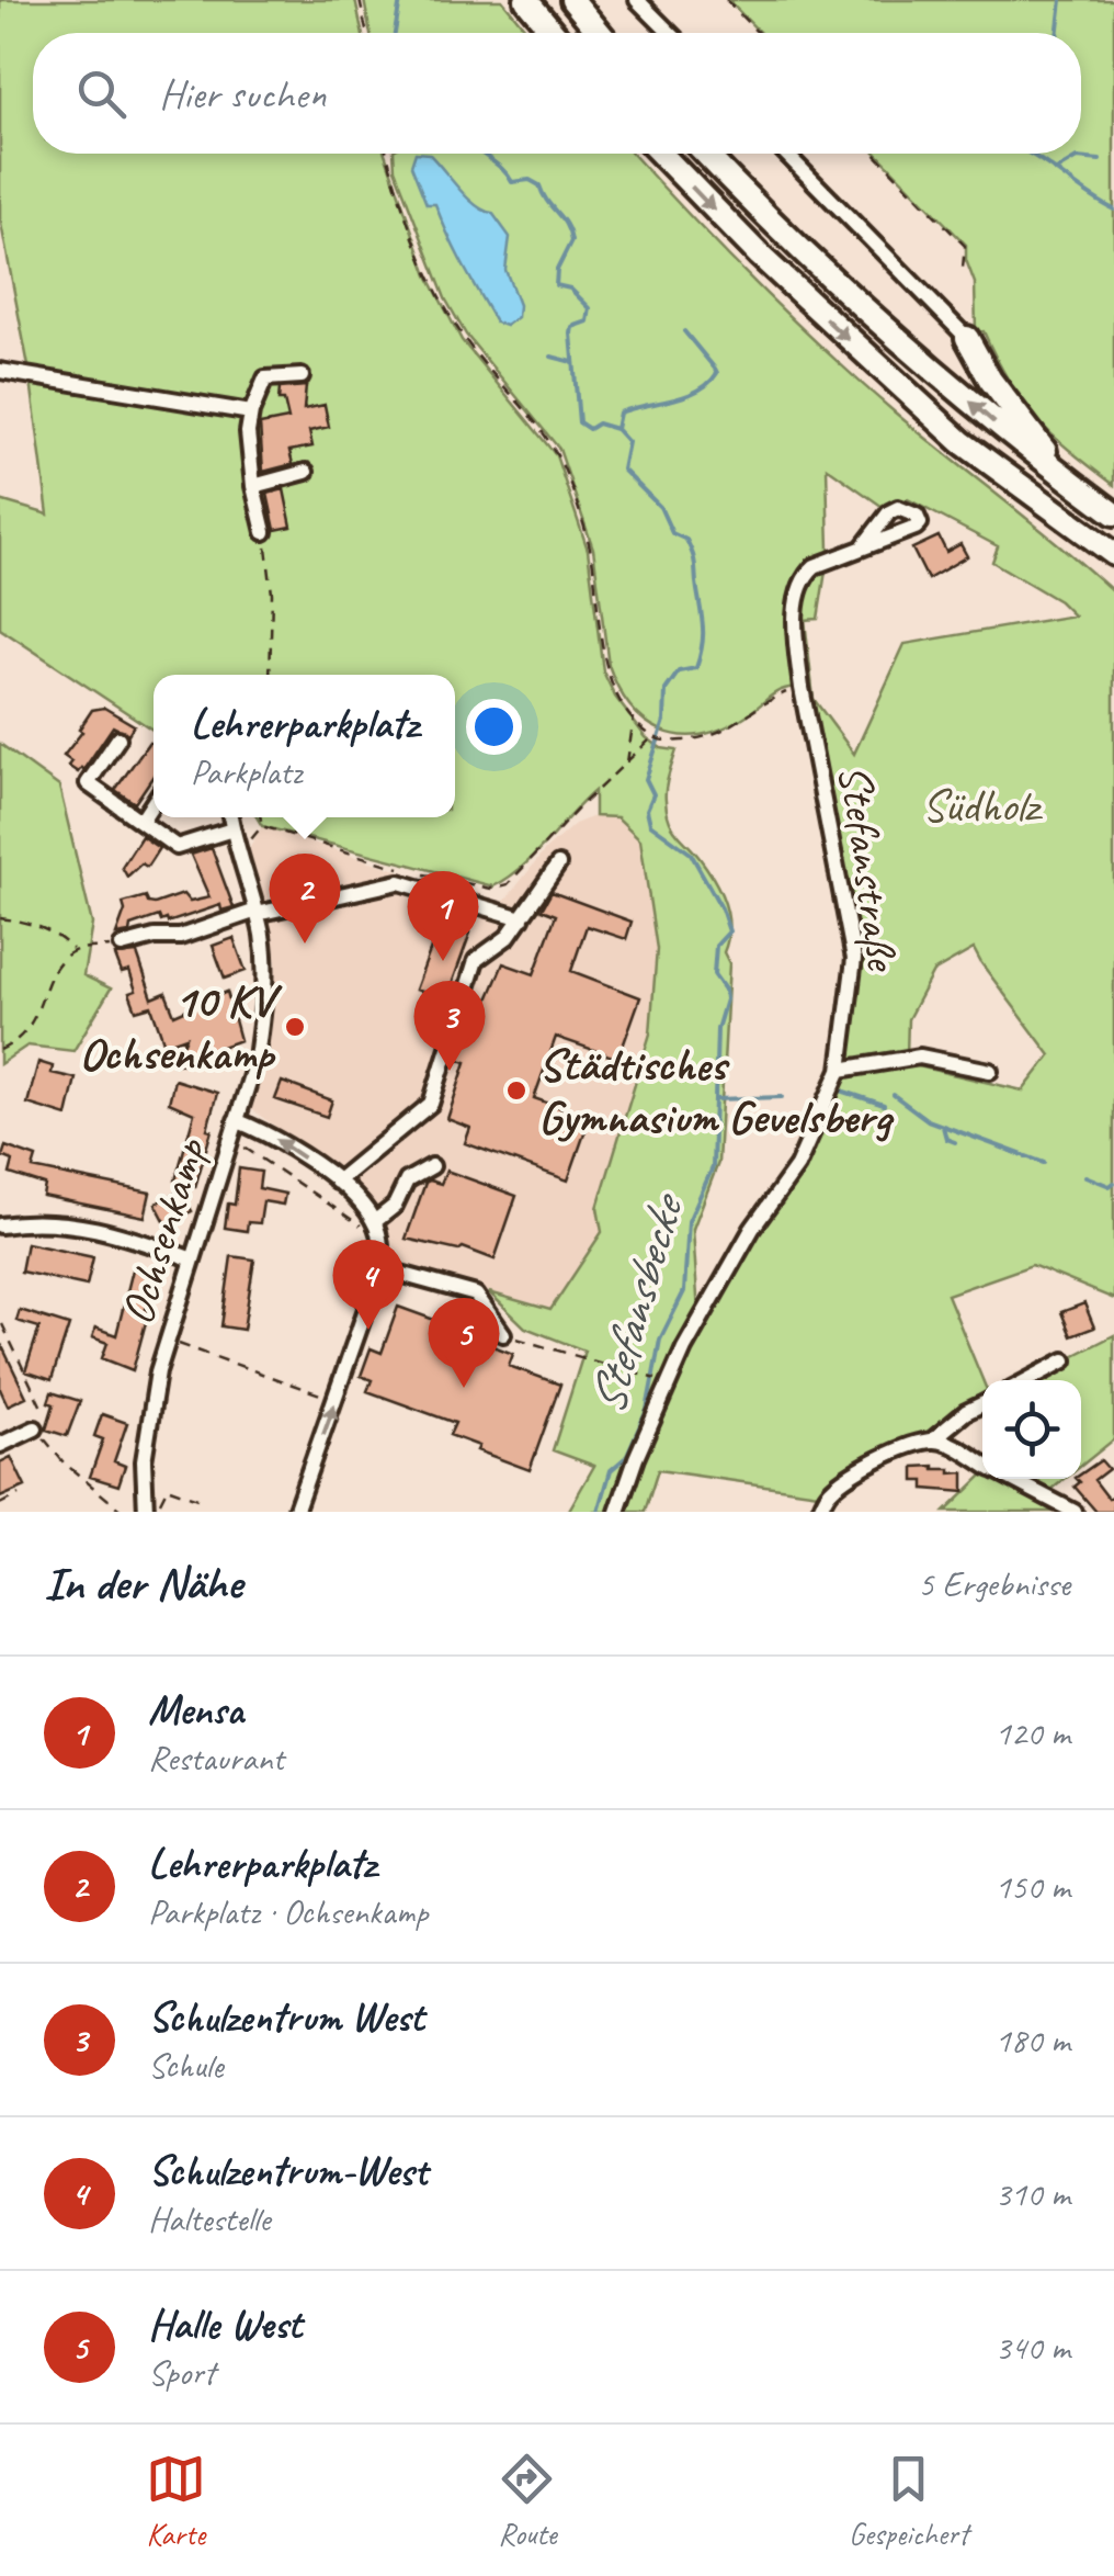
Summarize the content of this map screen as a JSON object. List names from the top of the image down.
{
  "streets": {
    "street": ["Stefanstraße", "Ochsenkamp"]
  },
  "water": ["Stefansbecke"],
  "parks": ["Südholz"],
  "places": ["10 KV Ochsenkamp", "Städtisches Gymnasium Gevelsberg"],
  "page": {
    "search": "Hier suchen",
    "popup": ["Lehrerparkplatz", "Parkplatz"],
    "pins": [
      "2",
      "1",
      "3",
      "4",
      "5"
    ],
    "heading": ["In der Nähe", "5 Ergebnisse"],
    "list": [
      {
        "mark": "1",
        "name": "Mensa",
        "note": "Restaurant",
        "value": "120 m"
      },
      {
        "mark": "2",
        "name": "Lehrerparkplatz",
        "note": "Parkplatz · Ochsenkamp",
        "value": "150 m"
      },
      {
        "mark": "3",
        "name": "Schulzentrum West",
        "note": "Schule",
        "value": "180 m"
      },
      {
        "mark": "4",
        "name": "Schulzentrum-West",
        "note": "Haltestelle",
        "value": "310 m"
      },
      {
        "mark": "5",
        "name": "Halle West",
        "note": "Sport",
        "value": "340 m"
      }
    ],
    "nav": ["Karte", "Route", "Gespeichert"]
  }
}
